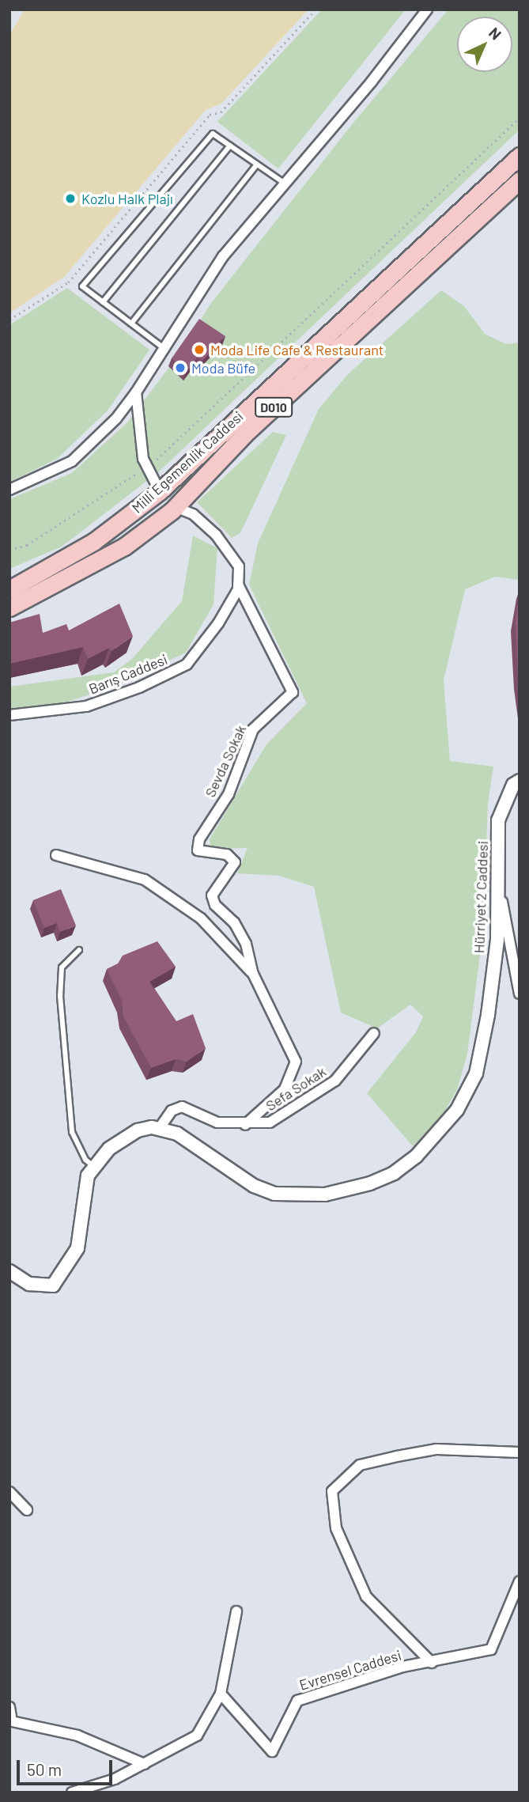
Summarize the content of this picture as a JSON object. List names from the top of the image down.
{
  "streets": {
    "highway": ["D010", "Milli Egemenlik Caddesi"],
    "street": [
      "Barış Caddesi",
      "Sevda Sokak",
      "Hürriyet 2 Caddesi",
      "Sefa Sokak",
      "Evrensel Caddesi"
    ]
  },
  "crossings": [
    ["Barış Caddesi", "Sevda Sokak"],
    ["Sevda Sokak", "Sefa Sokak"],
    ["Hürriyet 2 Caddesi", "Sefa Sokak"]
  ],
  "places": ["Kozlu Halk Plajı", "Moda Life Cafe & Restaurant", "Moda Büfe"],
  "scale_bar": "50 m",
  "north": "top right"
}
